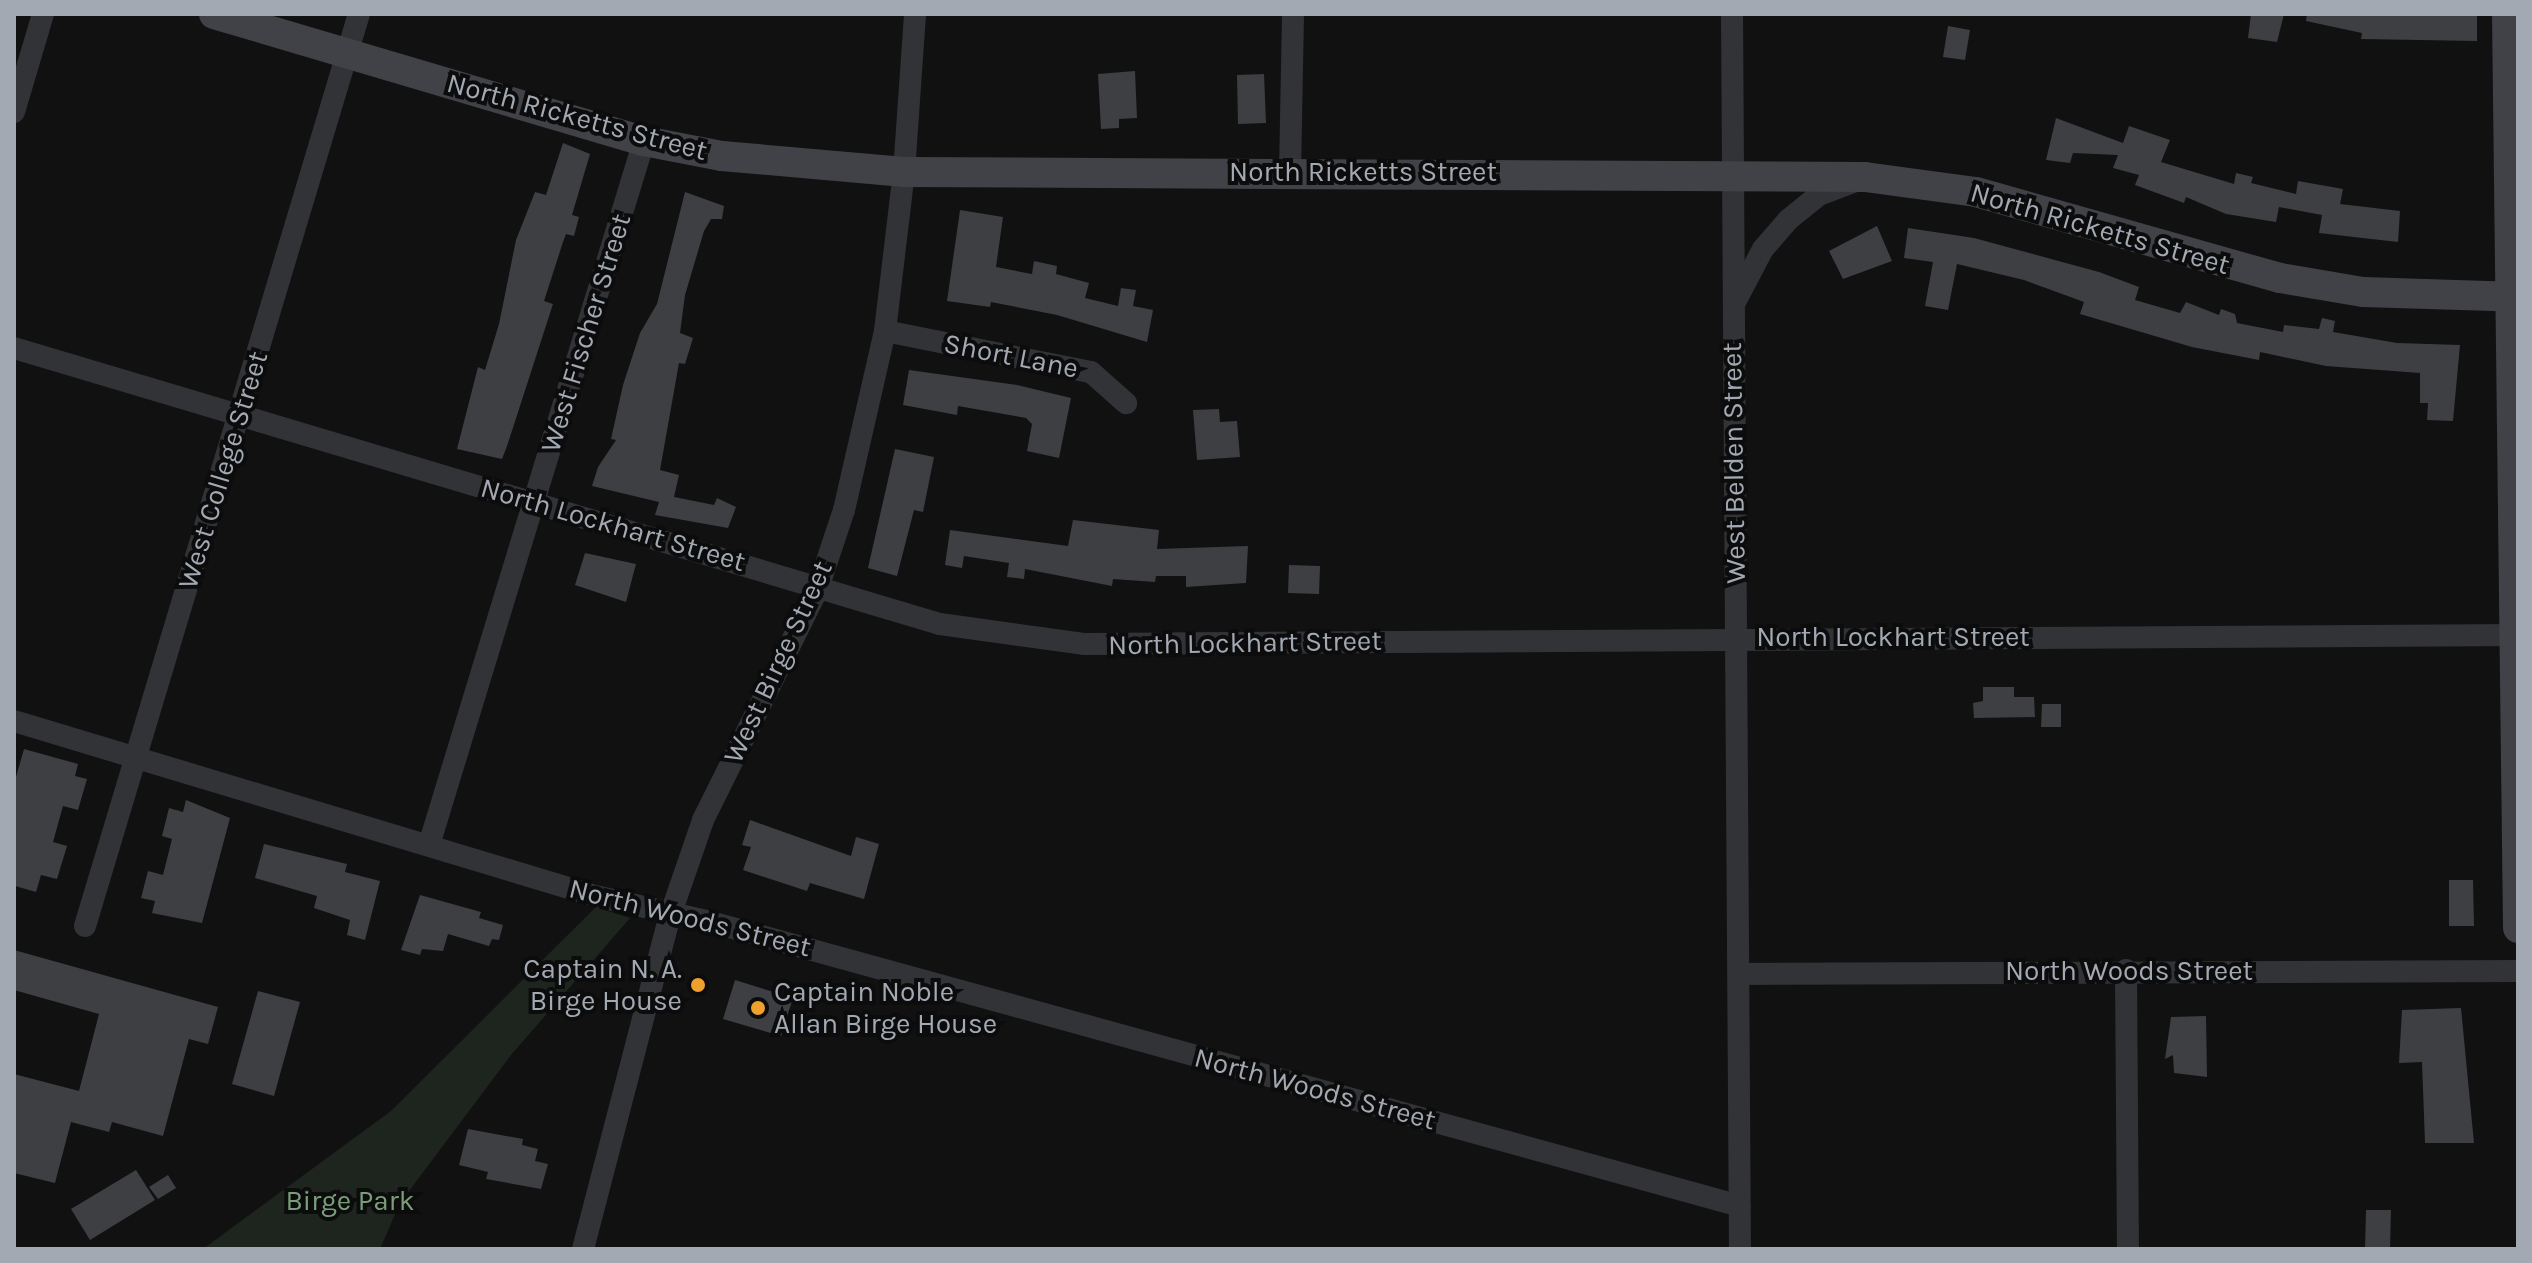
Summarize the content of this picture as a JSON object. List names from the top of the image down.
{
  "streets": {
    "street": [
      "North Ricketts Street",
      "West Fischer Street",
      "Short Lane",
      "West Belden Street",
      "West College Street",
      "North Lockhart Street",
      "West Birge Street",
      "North Woods Street"
    ]
  },
  "crossings": [
    ["North Ricketts Street", "West Fischer Street"],
    ["North Ricketts Street", "West Belden Street"],
    ["North Ricketts Street", "West College Street"],
    ["North Ricketts Street", "West Birge Street"],
    ["West Fischer Street", "North Lockhart Street"],
    ["West Fischer Street", "North Woods Street"],
    ["Short Lane", "West Birge Street"],
    ["West Belden Street", "North Lockhart Street"],
    ["West Belden Street", "North Woods Street"],
    ["West College Street", "North Lockhart Street"],
    ["West College Street", "North Woods Street"],
    ["North Lockhart Street", "West Birge Street"],
    ["West Birge Street", "North Woods Street"]
  ],
  "parks": ["Birge Park"],
  "places": ["Captain N. A. Birge House", "Captain Noble Allan Birge House"]
}
